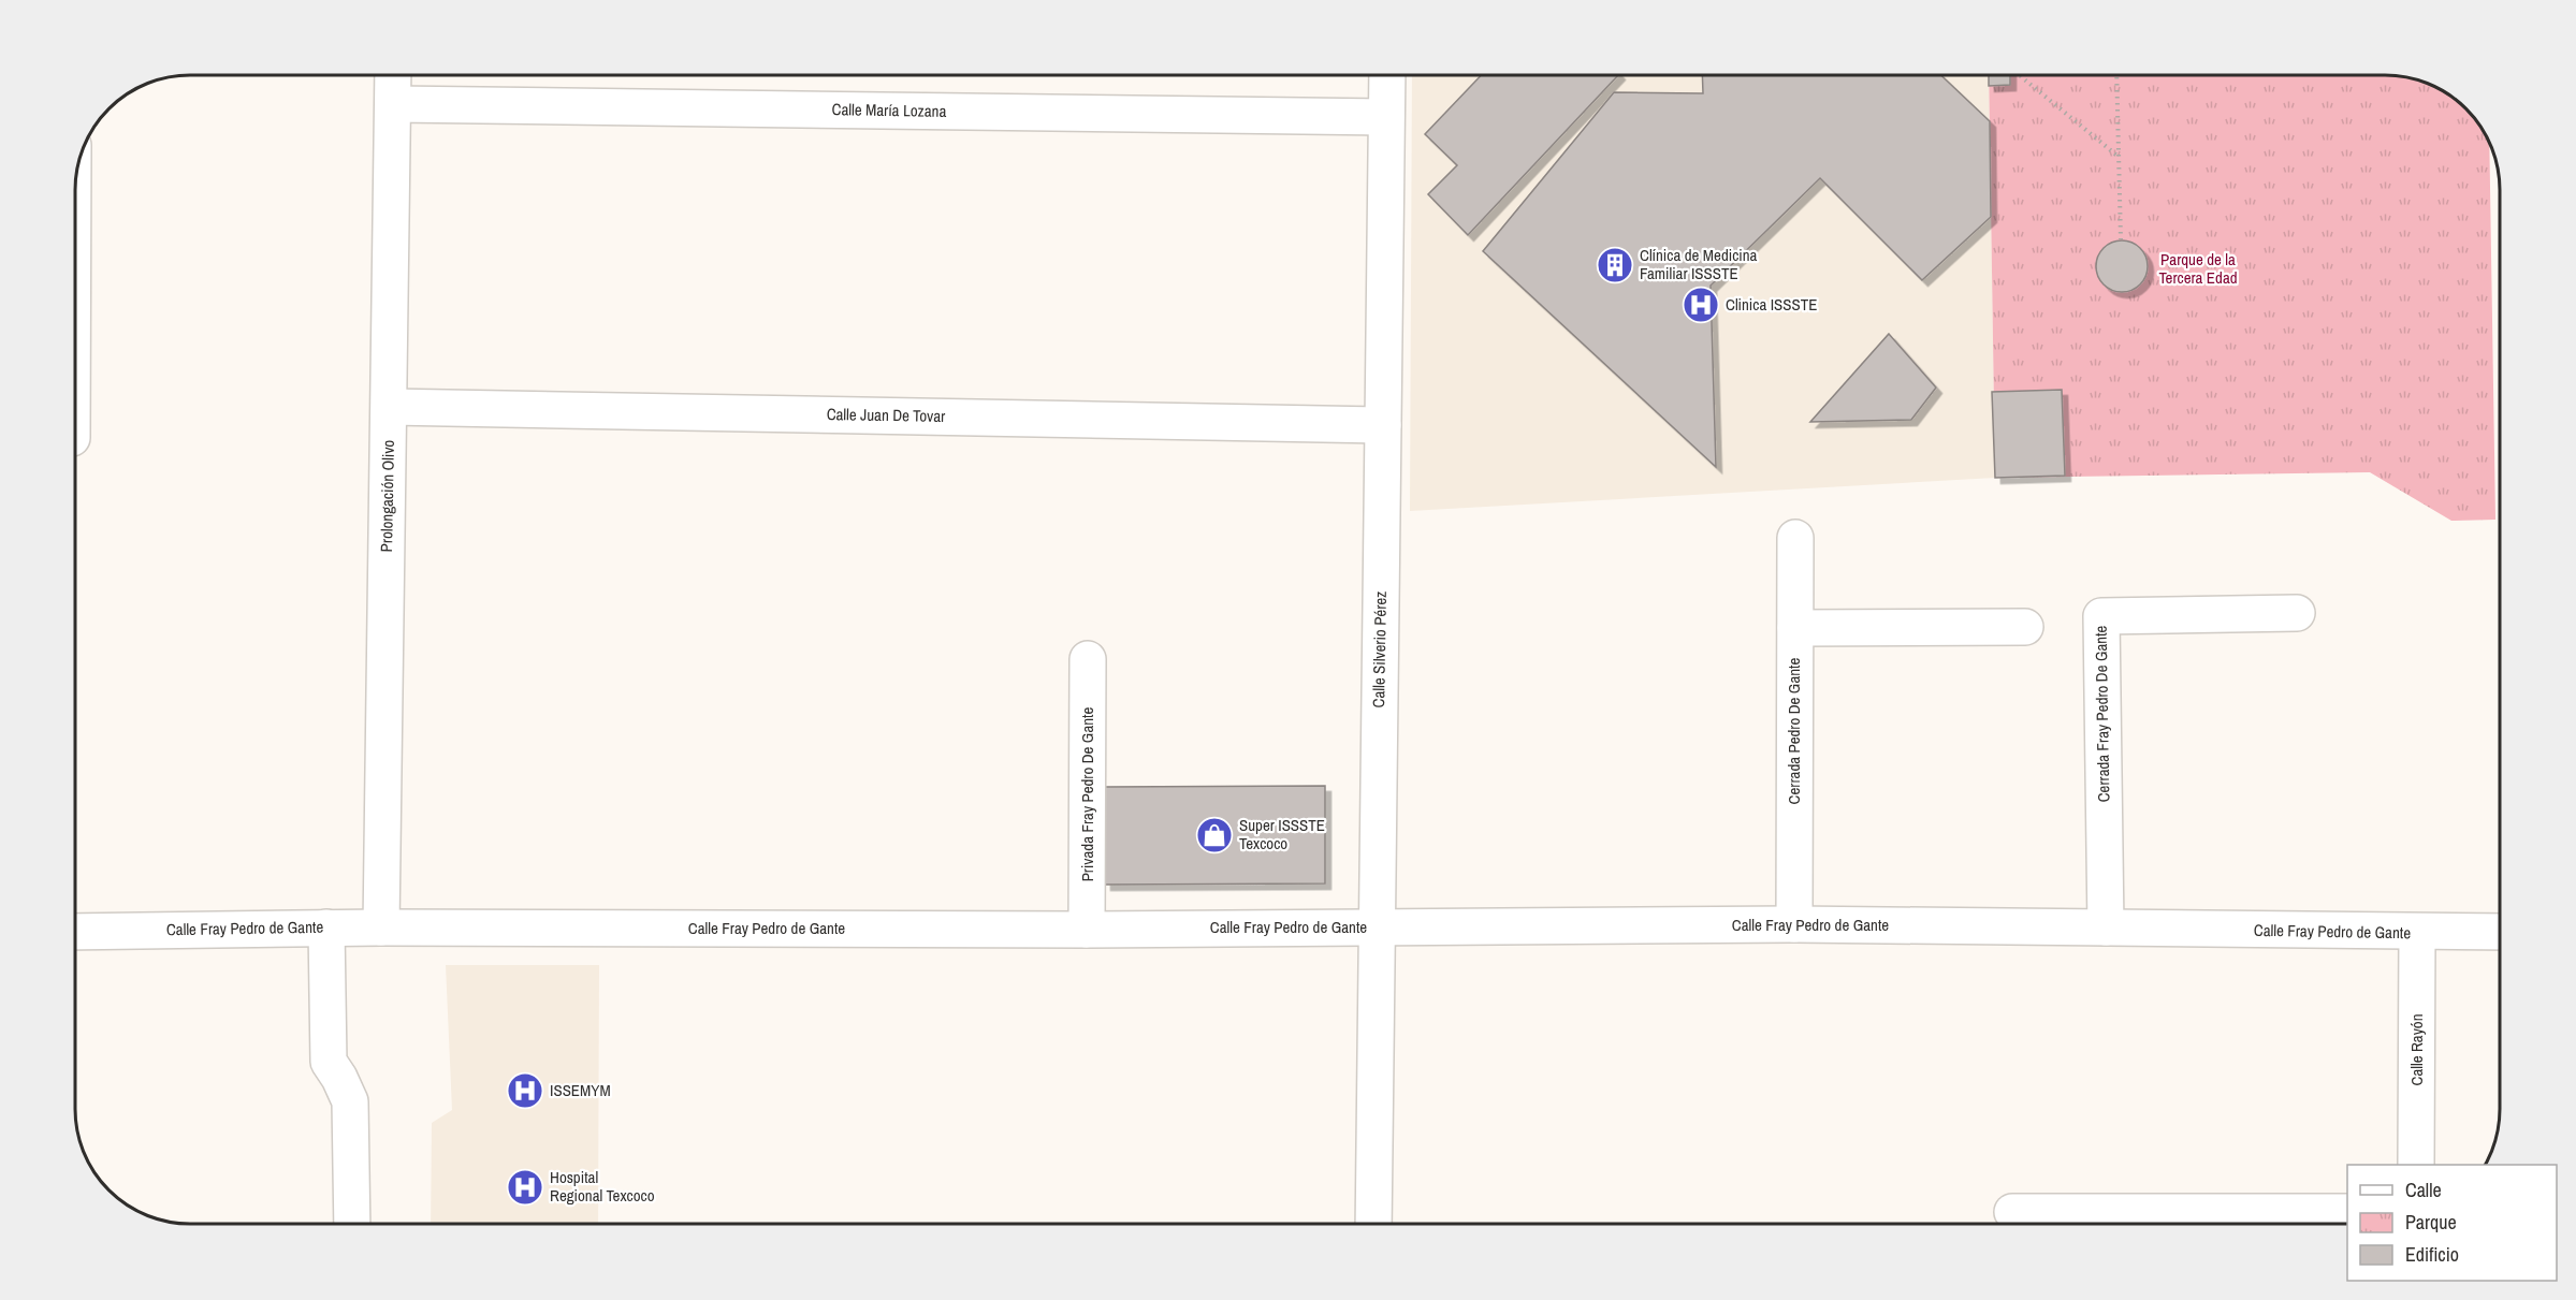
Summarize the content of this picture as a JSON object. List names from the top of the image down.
{
  "streets": {
    "street": [
      "Calle María Lozana",
      "Calle Juan De Tovar",
      "Prolongación Olivo",
      "Calle Silverio Pérez",
      "Cerrada Fray Pedro De Gante",
      "Cerrada Pedro De Gante",
      "Privada Fray Pedro De Gante",
      "Calle Fray Pedro de Gante",
      "Calle Rayón"
    ]
  },
  "crossings": [
    ["Calle María Lozana", "Prolongación Olivo"],
    ["Calle María Lozana", "Calle Silverio Pérez"],
    ["Calle Juan De Tovar", "Prolongación Olivo"],
    ["Calle Juan De Tovar", "Calle Silverio Pérez"],
    ["Prolongación Olivo", "Calle Fray Pedro de Gante"],
    ["Calle Silverio Pérez", "Calle Fray Pedro de Gante"],
    ["Cerrada Fray Pedro De Gante", "Calle Fray Pedro de Gante"],
    ["Cerrada Pedro De Gante", "Calle Fray Pedro de Gante"],
    ["Privada Fray Pedro De Gante", "Calle Fray Pedro de Gante"],
    ["Calle Fray Pedro de Gante", "Calle Rayón"]
  ],
  "parks": ["Parque de la Tercera Edad"],
  "places": {
    "building": ["Clínica de Medicina Familiar ISSSTE"],
    "hospital": ["Clinica ISSSTE", "ISSEMYM", "Hospital Regional Texcoco"],
    "shop": ["Super ISSSTE Texcoco"]
  },
  "legend": ["Calle", "Parque", "Edificio"]
}
